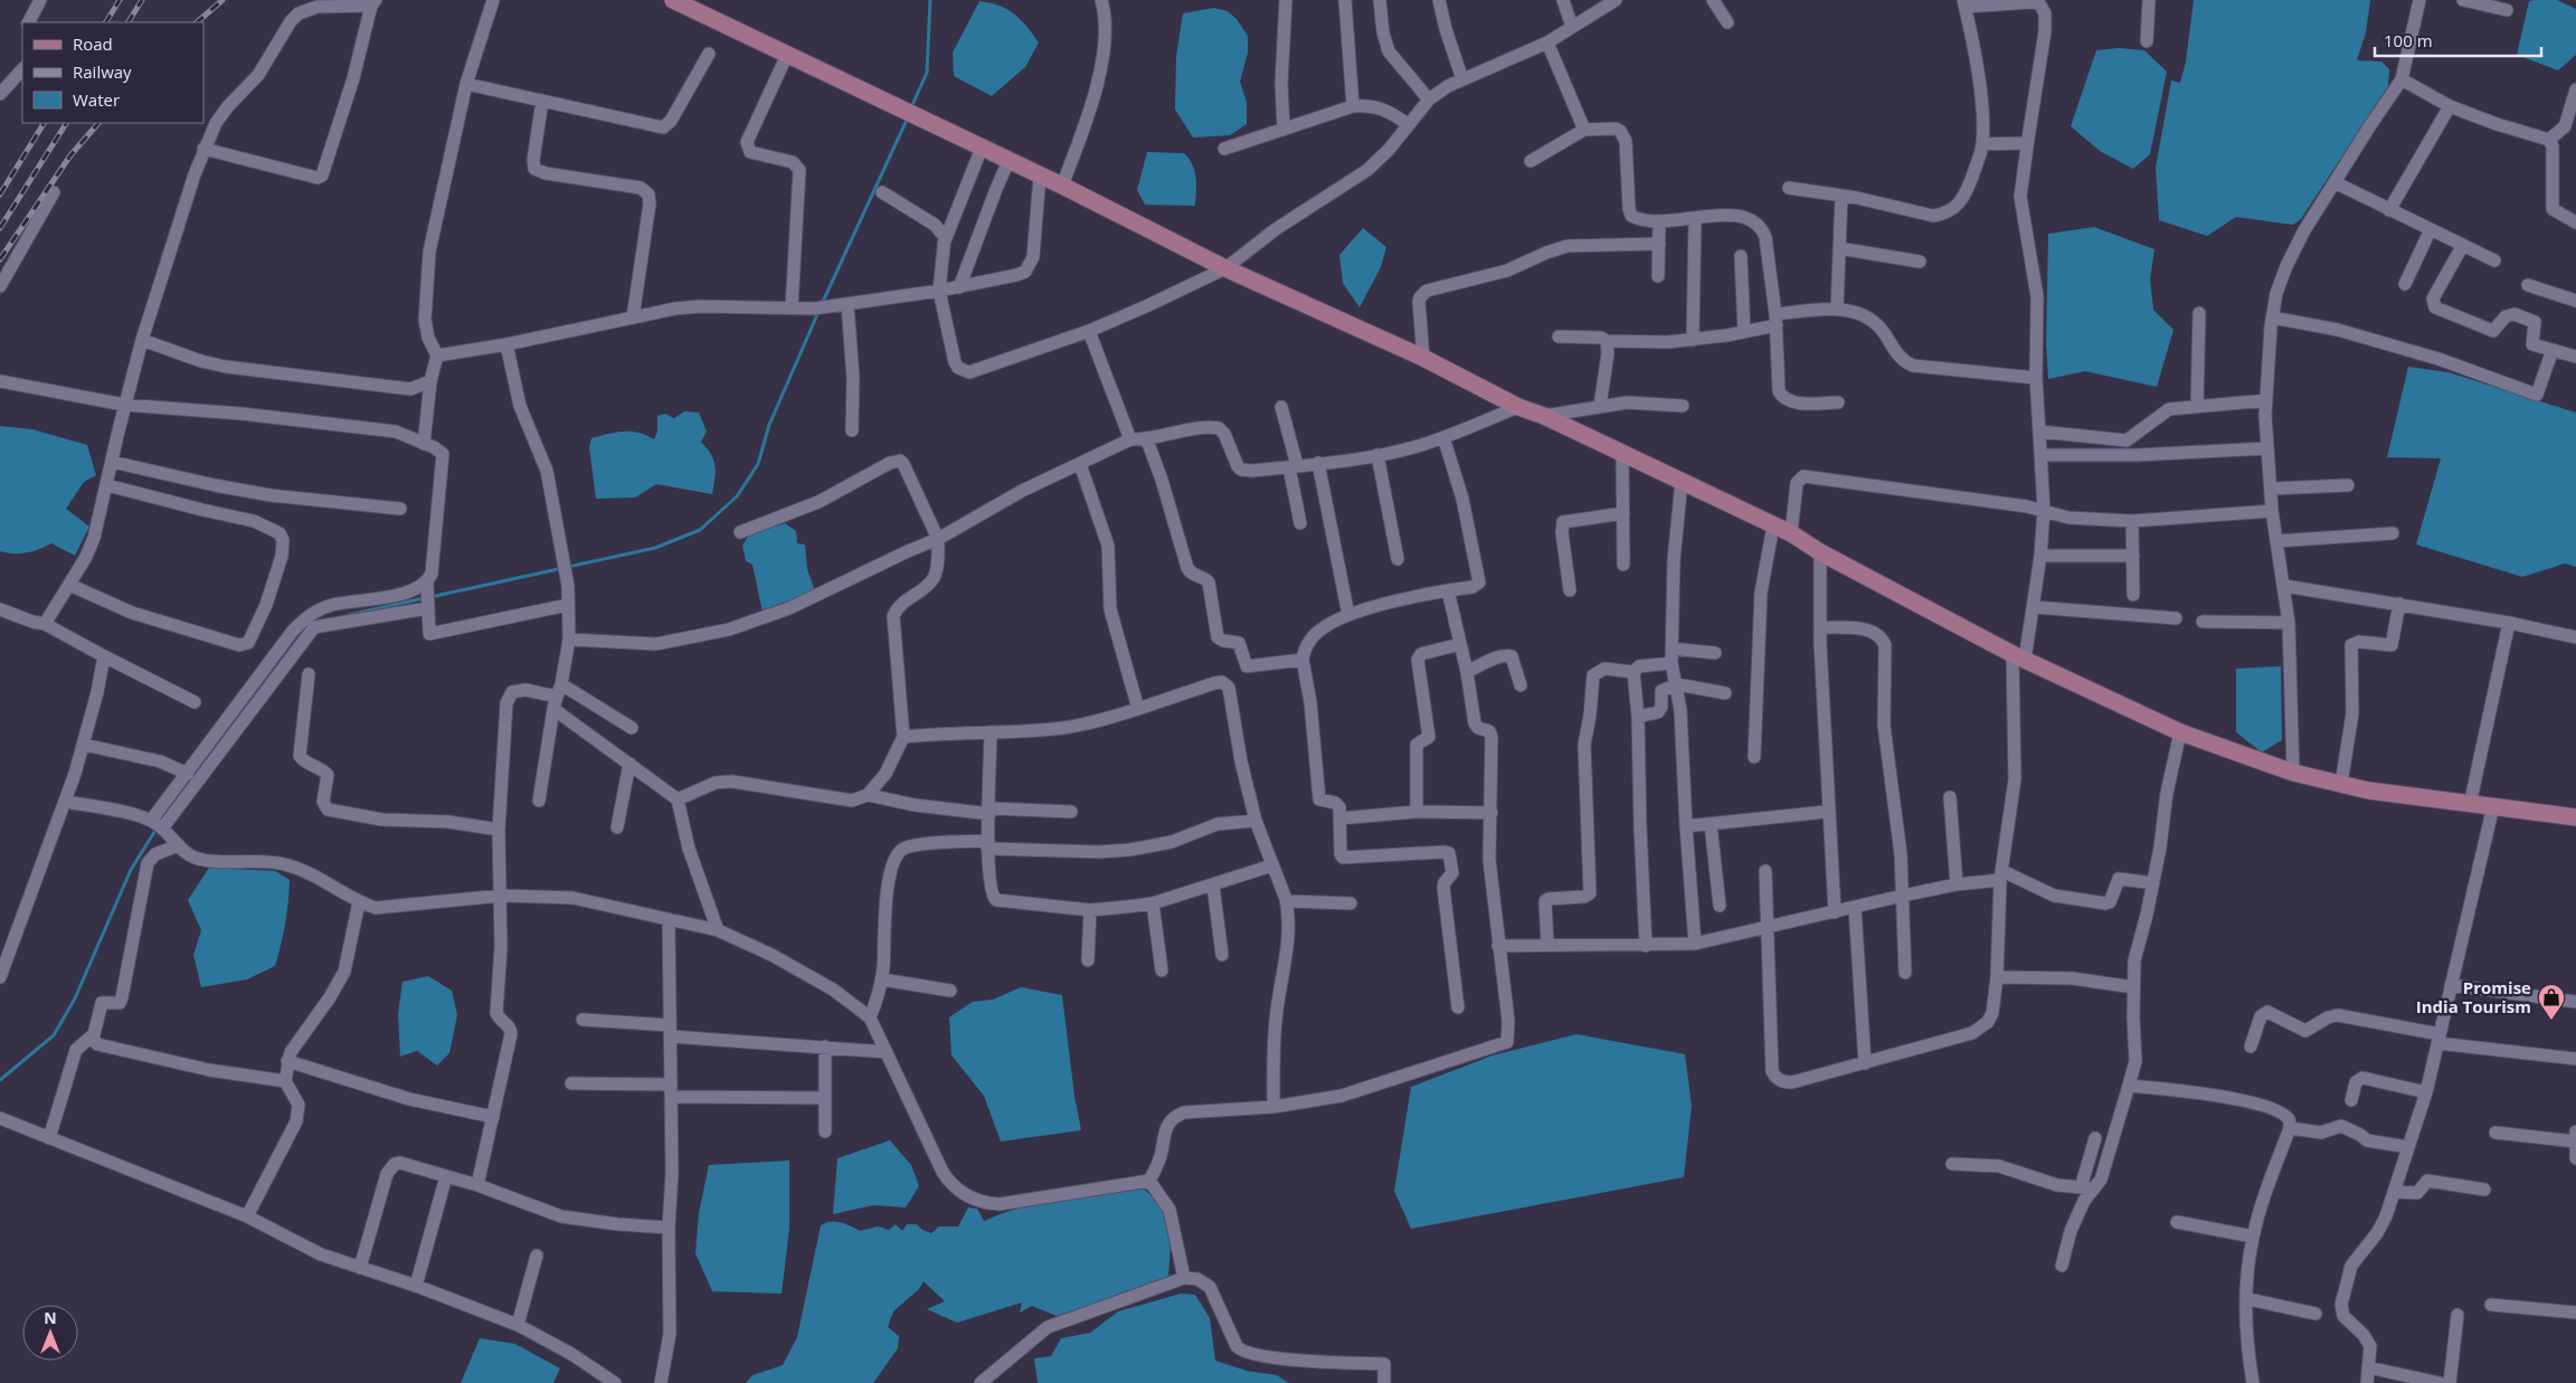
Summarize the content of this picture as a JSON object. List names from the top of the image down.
{
  "places": {
    "shop": ["Promise India Tourism"]
  },
  "legend": ["Road", "Railway", "Water"],
  "scale_bar": "100 m",
  "north": "top"
}
